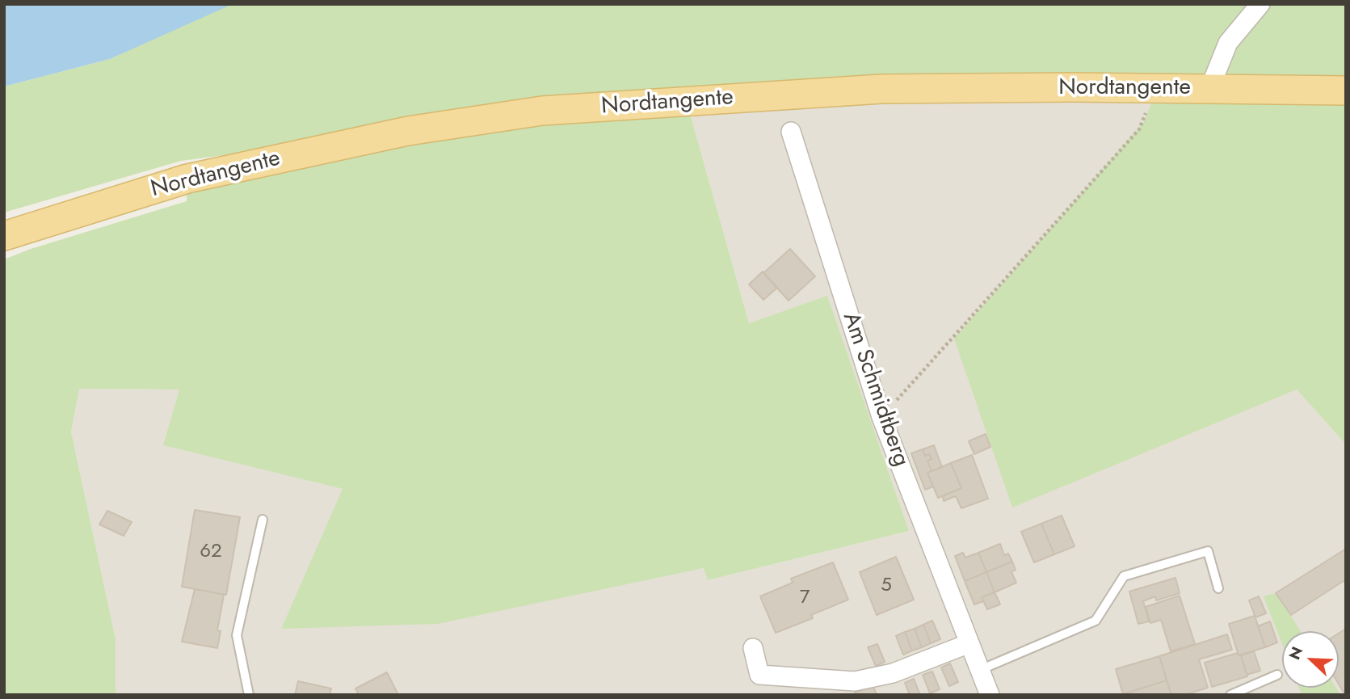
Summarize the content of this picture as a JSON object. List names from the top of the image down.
{
  "streets": {
    "main road": ["Nordtangente"],
    "street": ["Am Schmidtberg"]
  },
  "house_numbers": ["62", "5", "7"],
  "north": "top left"
}
